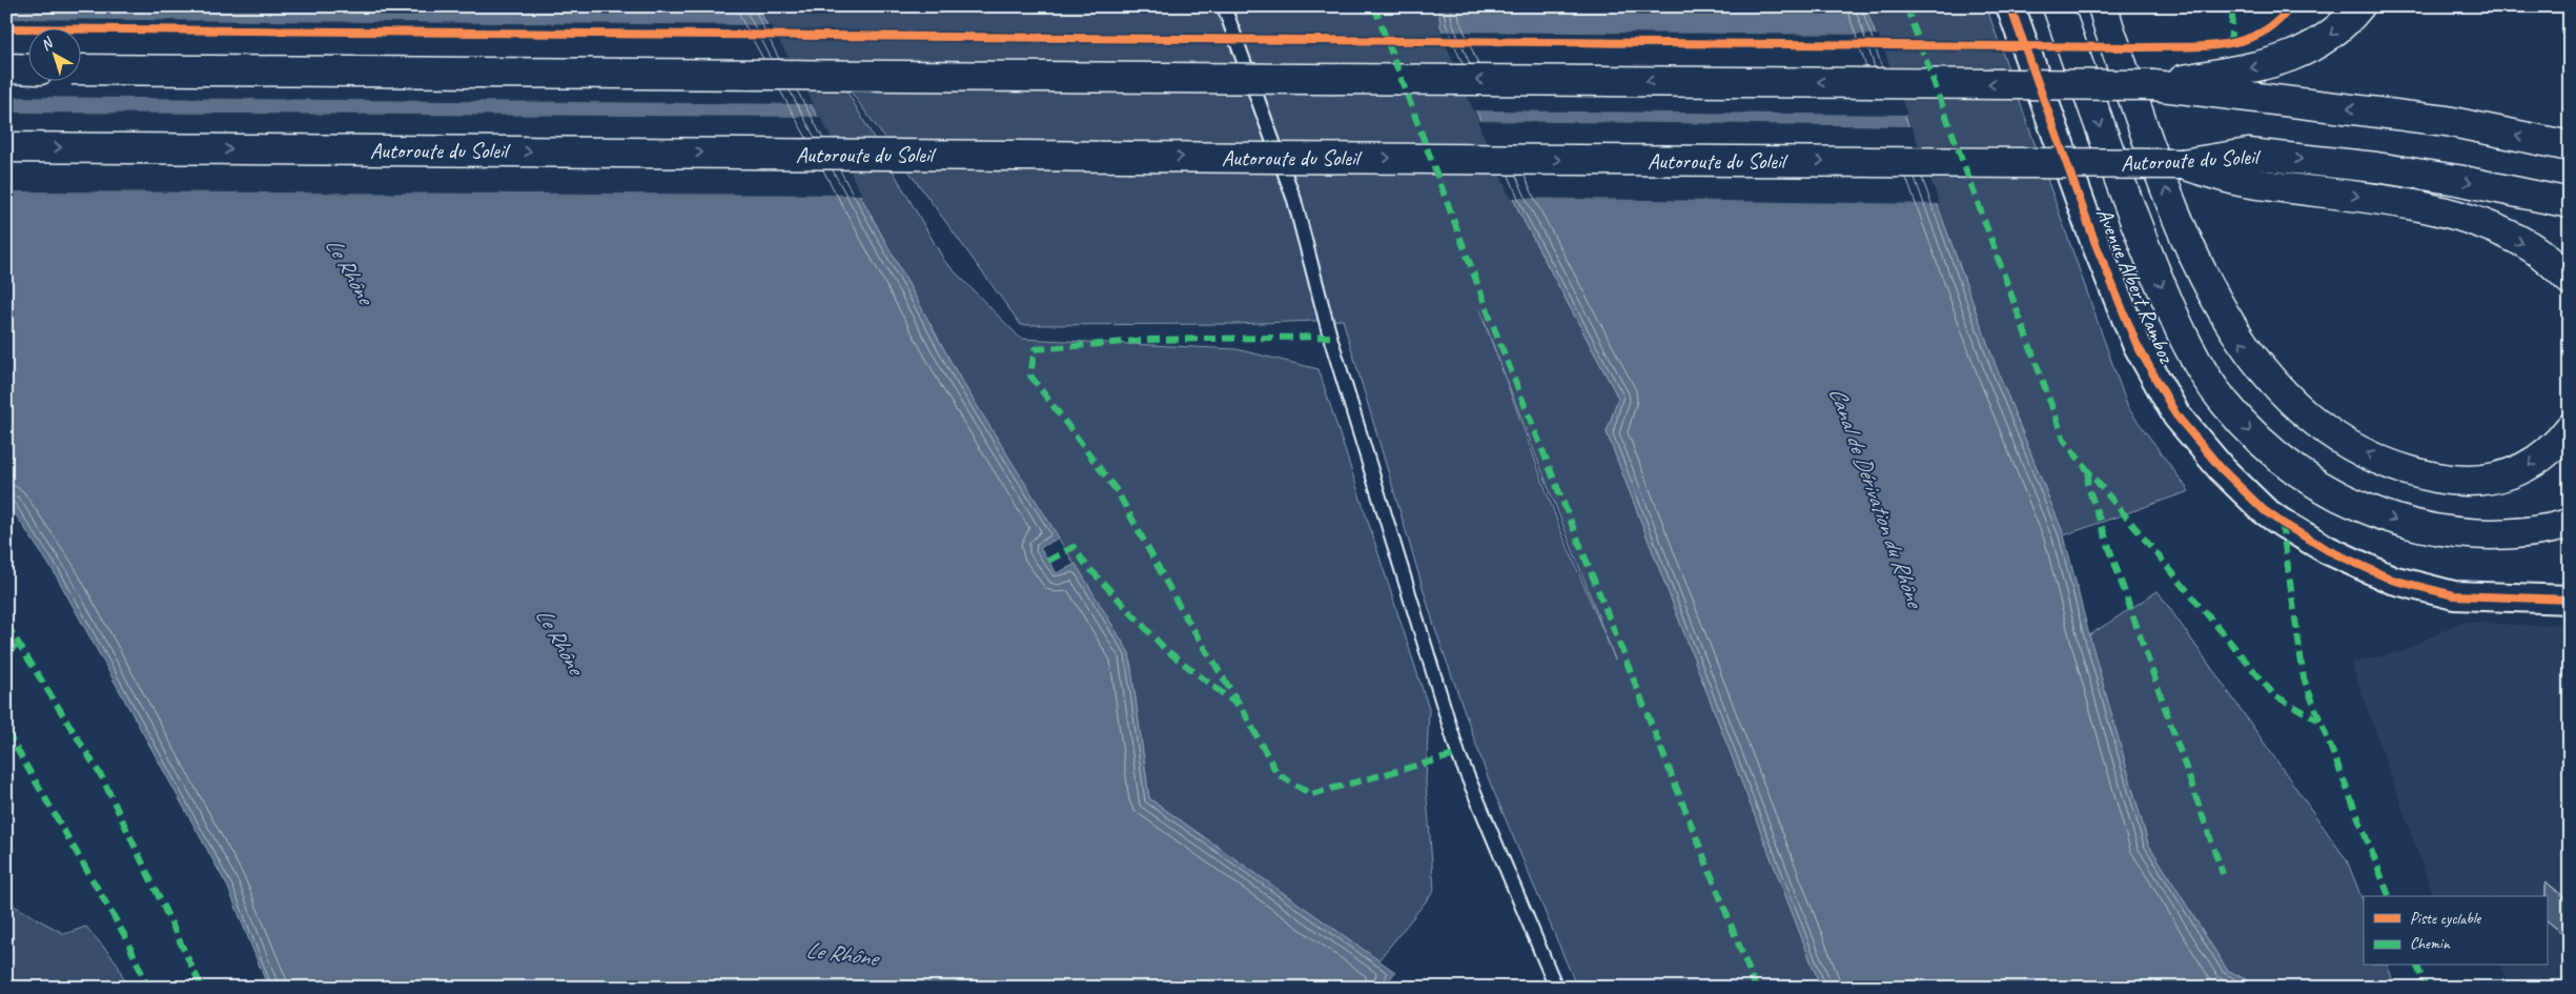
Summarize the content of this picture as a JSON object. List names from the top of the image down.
{
  "streets": {
    "highway": ["Autoroute du Soleil"],
    "street": ["Avenue Albert Ramboz"]
  },
  "water": ["Le Rhône", "Canal de Dérivation du Rhône"],
  "legend": ["Piste cyclable", "Chemin"],
  "north": "top left"
}
